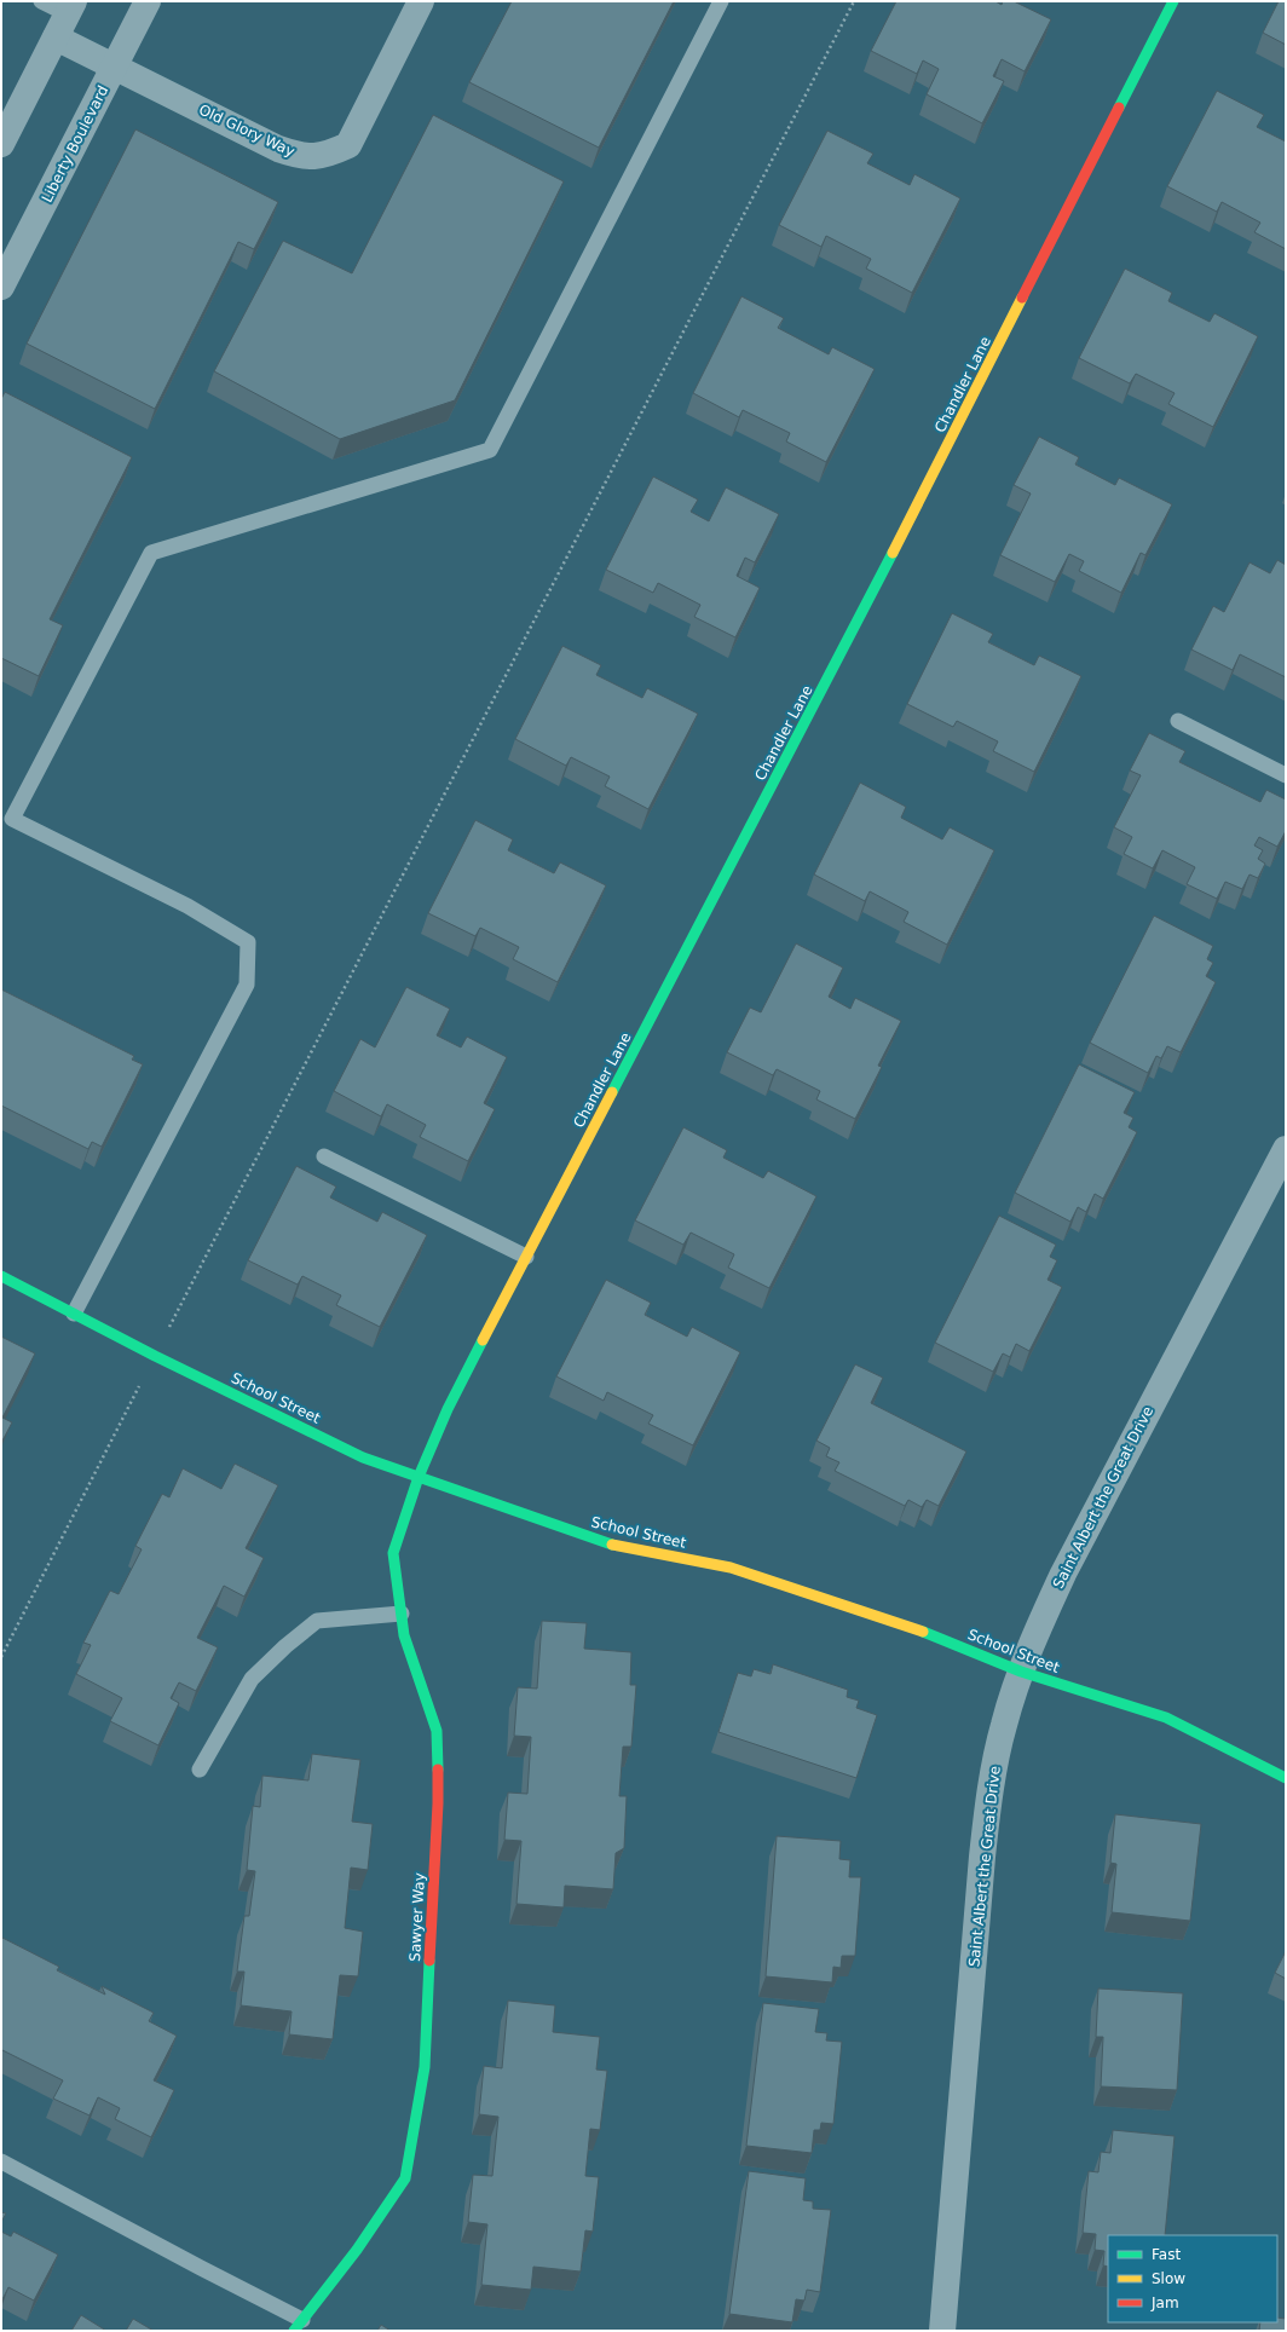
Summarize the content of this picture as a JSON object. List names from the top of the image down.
{
  "streets": {
    "street": [
      "Old Glory Way",
      "Liberty Boulevard",
      "Chandler Lane",
      "School Street",
      "Saint Albert the Great Drive",
      "Sawyer Way"
    ]
  },
  "crossings": [
    ["Old Glory Way", "Liberty Boulevard"],
    ["Chandler Lane", "School Street"],
    ["Chandler Lane", "Sawyer Way"],
    ["School Street", "Saint Albert the Great Drive"],
    ["School Street", "Sawyer Way"]
  ],
  "legend": ["Fast", "Slow", "Jam"]
}
